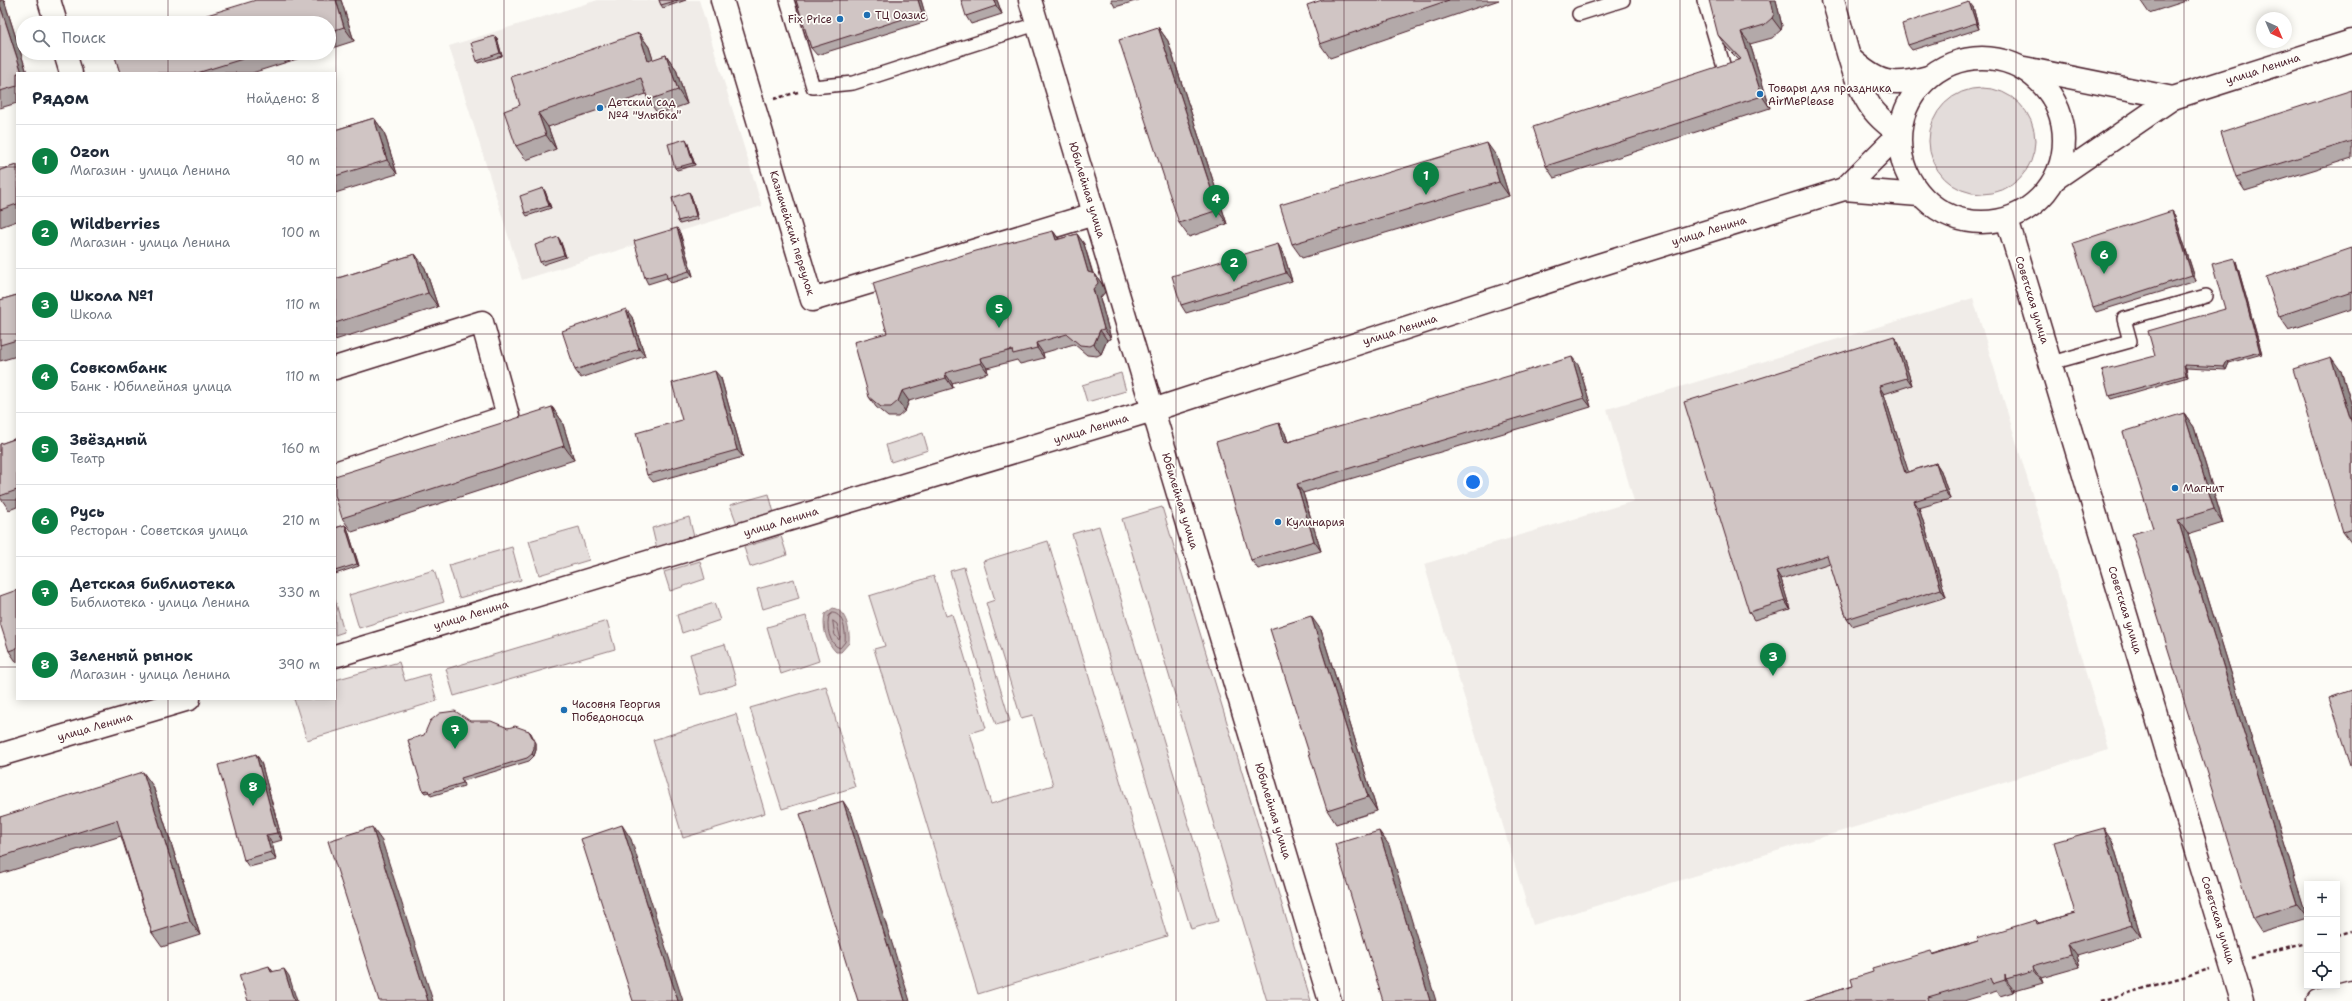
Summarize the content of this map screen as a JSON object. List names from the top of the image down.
{
  "streets": {
    "street": [
      "улица Ленина",
      "Юбилейная улица",
      "Казначейский переулок",
      "Советская улица"
    ]
  },
  "crossings": [
    ["улица Ленина", "Юбилейная улица"],
    ["Юбилейная улица", "Казначейский переулок"]
  ],
  "places": [
    "ТЦ Оазис",
    "Fix Price",
    "Товары для праздника AirMePlease",
    "Детский сад №4 \"Улыбка\"",
    "Магнит",
    "Кулинария",
    "Часовня Георгия Победоносца"
  ],
  "north": "bottom right",
  "page": {
    "search": "Поиск",
    "heading": ["Рядом", "Найдено: 8"],
    "list": [
      {
        "mark": "1",
        "name": "Ozon",
        "note": "Магазин · улица Ленина",
        "value": "90 m"
      },
      {
        "mark": "2",
        "name": "Wildberries",
        "note": "Магазин · улица Ленина",
        "value": "100 m"
      },
      {
        "mark": "3",
        "name": "Школа №1",
        "note": "Школа",
        "value": "110 m"
      },
      {
        "mark": "4",
        "name": "Совкомбанк",
        "note": "Банк · Юбилейная улица",
        "value": "110 m"
      },
      {
        "mark": "5",
        "name": "Звёздный",
        "note": "Театр",
        "value": "160 m"
      },
      {
        "mark": "6",
        "name": "Русь",
        "note": "Ресторан · Советская улица",
        "value": "210 m"
      },
      {
        "mark": "7",
        "name": "Детская библиотека",
        "note": "Библиотека · улица Ленина",
        "value": "330 m"
      },
      {
        "mark": "8",
        "name": "Зеленый рынок",
        "note": "Магазин · улица Ленина",
        "value": "390 m"
      }
    ],
    "pins": [
      "1",
      "4",
      "6",
      "2",
      "5",
      "3",
      "7",
      "8"
    ],
    "map_buttons": ["+", "−"]
  }
}
